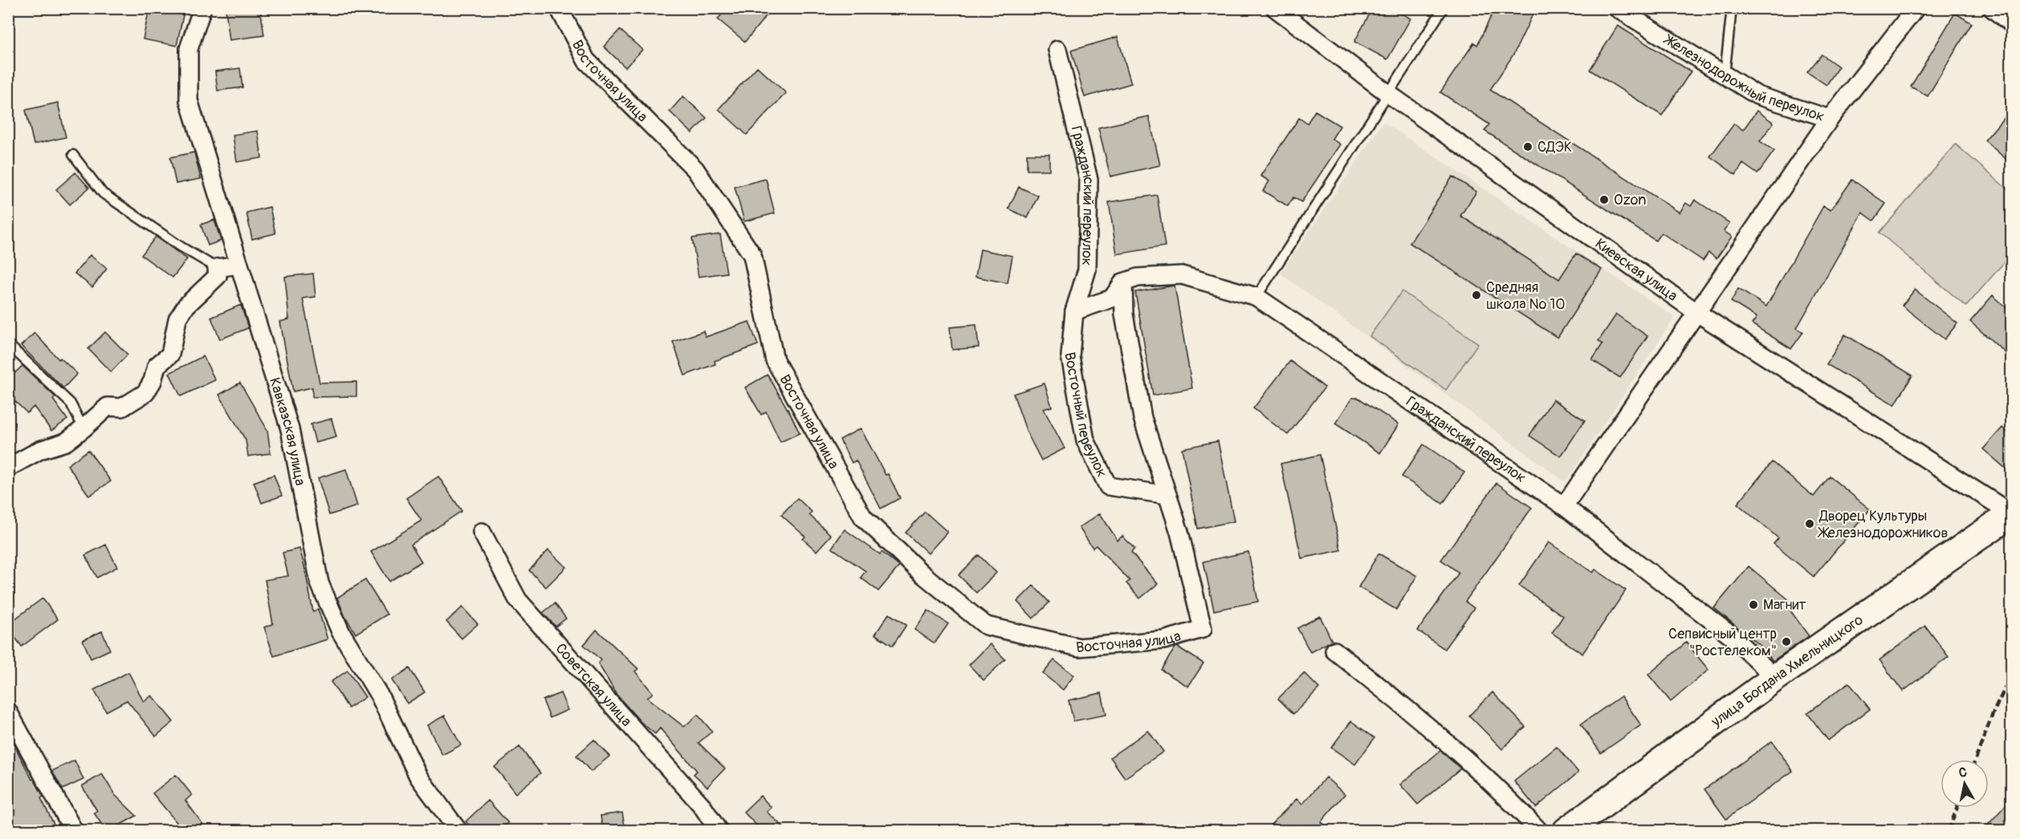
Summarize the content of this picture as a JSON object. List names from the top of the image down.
{
  "streets": {
    "main road": ["улица Богдана Хмельницкого"],
    "street": [
      "Железнодорожный переулок",
      "Восточная улица",
      "Гражданский переулок",
      "Киевская улица",
      "Восточный переулок",
      "Кавказская улица",
      "Советская улица"
    ]
  },
  "crossings": [
    ["Восточная улица", "Восточный переулок"],
    ["Гражданский переулок", "Восточный переулок"],
    ["Гражданский переулок", "улица Богдана Хмельницкого"],
    ["Киевская улица", "улица Богдана Хмельницкого"]
  ],
  "places": [
    "СДЭК",
    "Ozon",
    "Средняя школа № 10",
    "Дворец Культуры Железнодорожников",
    "Магнит",
    "Сепвисный центр \"Ростелеком\""
  ],
  "north": "top"
}
